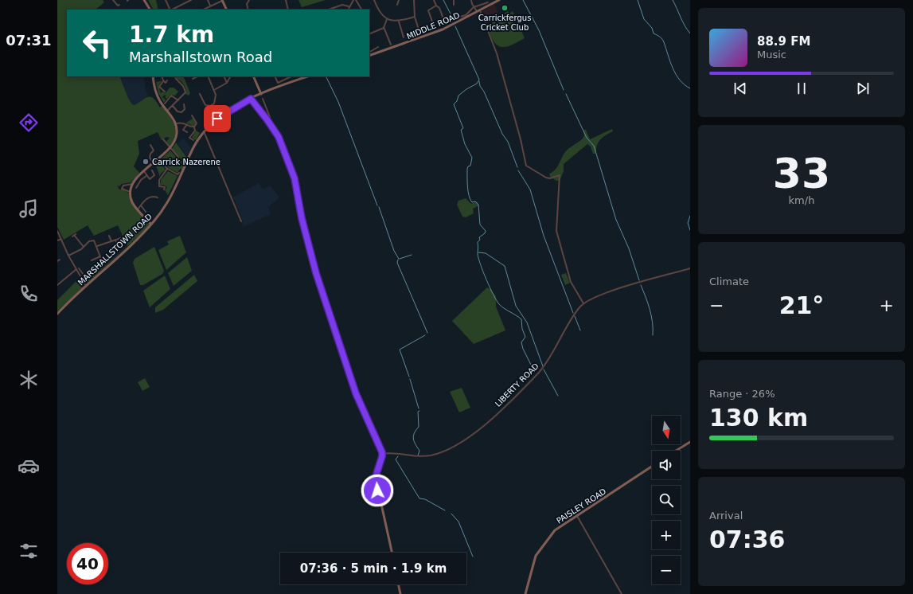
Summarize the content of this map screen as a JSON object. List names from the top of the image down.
{
  "streets": {
    "street": [
      "MIDDLE ROAD",
      "MARSHALLSTOWN ROAD",
      "LIBERTY ROAD",
      "PAISLEY ROAD"
    ]
  },
  "places": ["Carrickfergus Cricket Club", "Carrick Nazerene"],
  "north": "bottom",
  "page": {
    "tabs": "07:31",
    "turn": ["1.7 km", "Marshallstown Road"],
    "song": ["88.9 FM", "Music"],
    "tile": [
      ["33", "km/h"],
      "Climate",
      ["Range · 26%", "130 km"],
      ["Arrival", "07:36"]
    ],
    "heat": ["−", "21°", "+"],
    "map_buttons": ["+", "−"],
    "limit": "40",
    "trip": "07:36 · 5 min · 1.9 km"
  }
}
